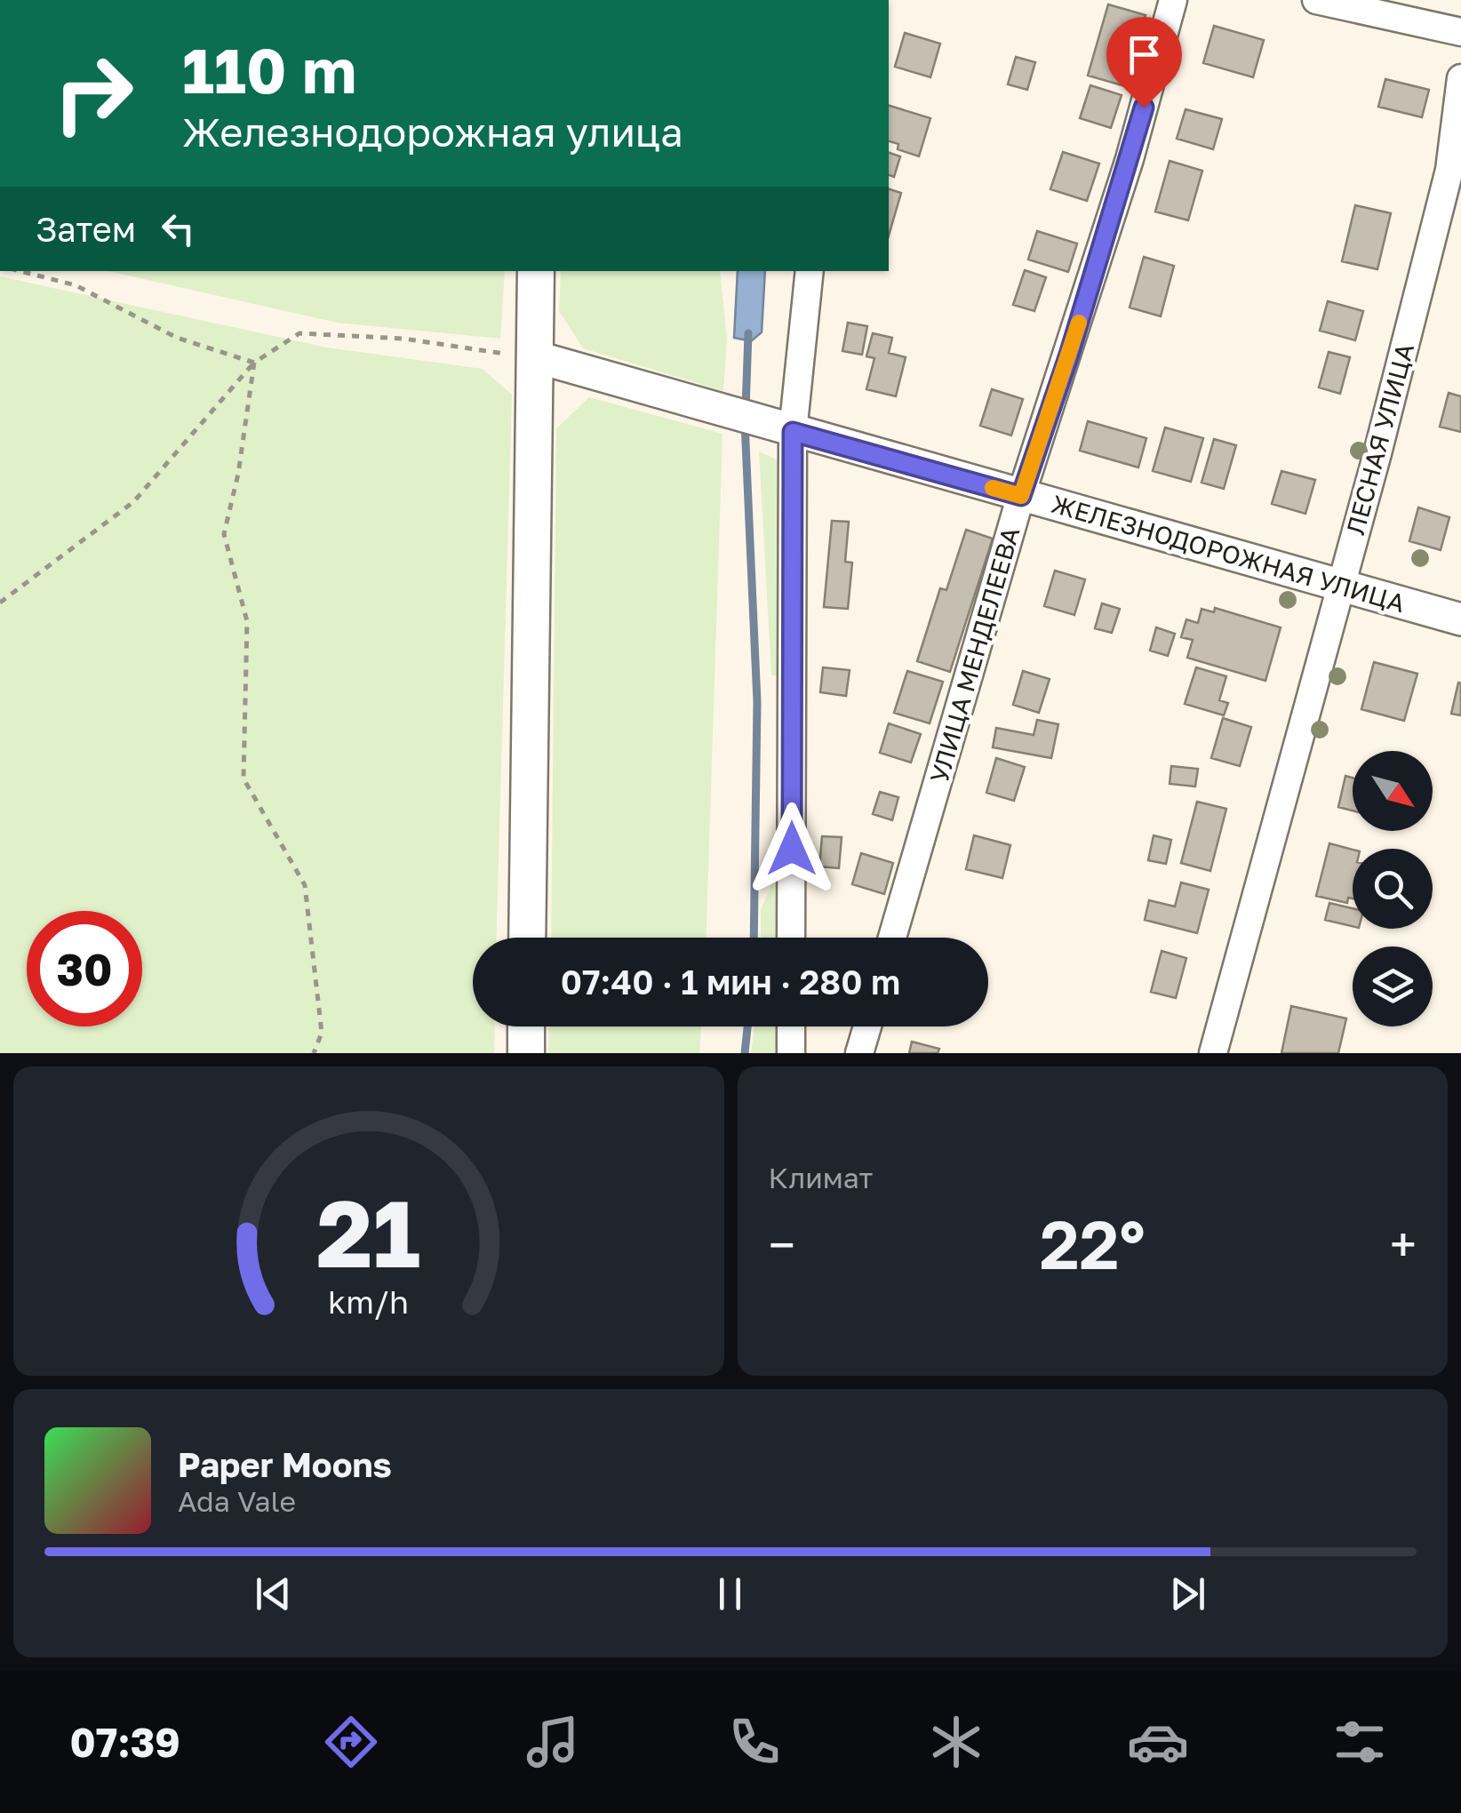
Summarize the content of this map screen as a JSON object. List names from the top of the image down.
{
  "streets": {
    "street": ["ЛЕСНАЯ УЛИЦА", "ЖЕЛЕЗНОДОРОЖНАЯ УЛИЦА", "УЛИЦА МЕНДЕЛЕЕВА"]
  },
  "crossings": [
    ["ЛЕСНАЯ УЛИЦА", "ЖЕЛЕЗНОДОРОЖНАЯ УЛИЦА"],
    ["ЖЕЛЕЗНОДОРОЖНАЯ УЛИЦА", "УЛИЦА МЕНДЕЛЕЕВА"]
  ],
  "north": "bottom right",
  "page": {
    "turn": ["110 m", "Железнодорожная улица"],
    "then": "Затем",
    "limit": "30",
    "trip": "07:40 · 1 мин · 280 m",
    "tile": "Климат",
    "heat": ["−", "22°", "+"],
    "song": ["Paper Moons", "Ada Vale"],
    "tabs": "07:39",
    "gauge": ["21", "km/h"]
  }
}
